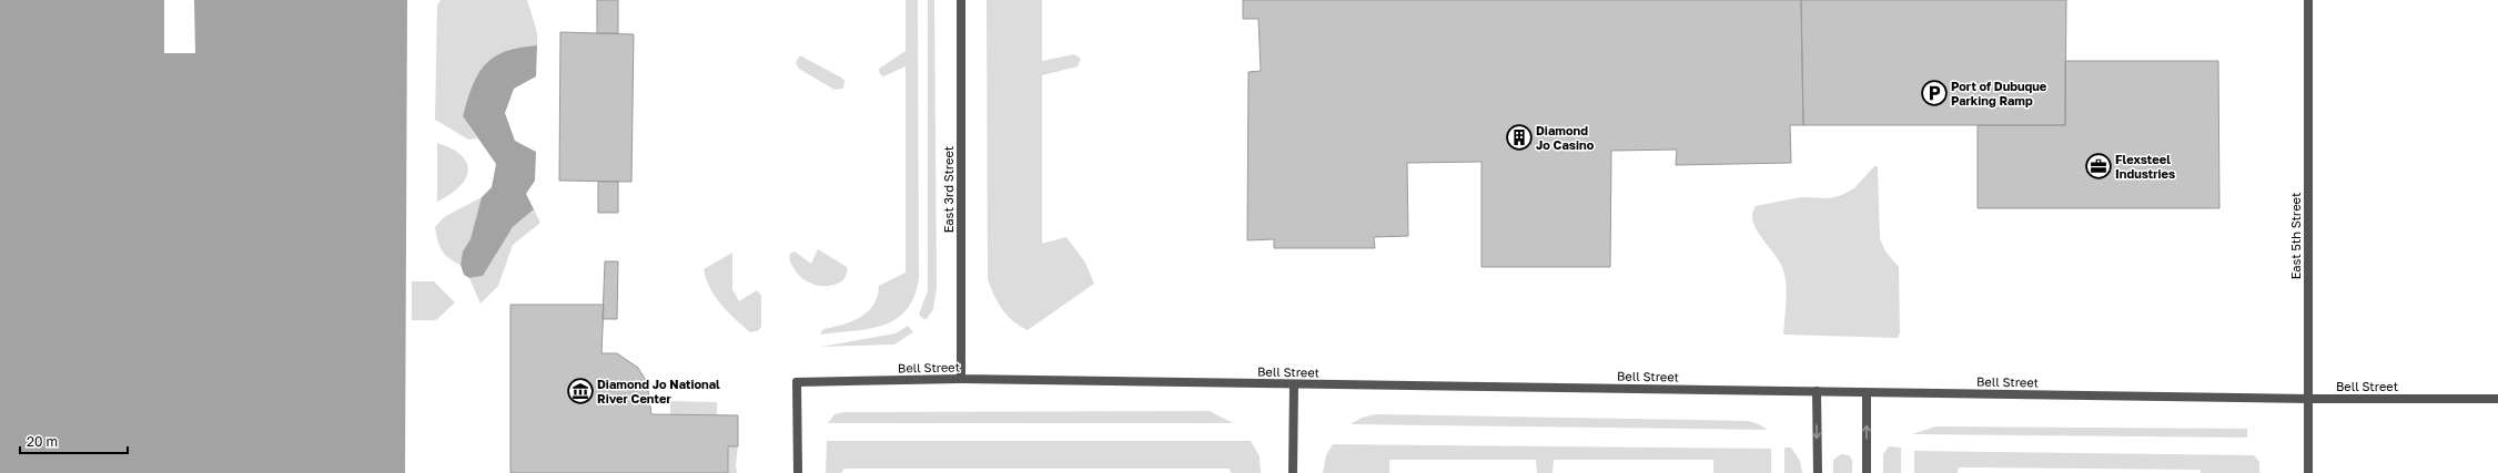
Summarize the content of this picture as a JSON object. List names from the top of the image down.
{
  "streets": {
    "street": ["East 3rd Street", "East 5th Street", "Bell Street"]
  },
  "crossings": [
    ["East 3rd Street", "Bell Street"],
    ["East 5th Street", "Bell Street"]
  ],
  "places": {
    "parking": ["Port of Dubuque Parking Ramp"],
    "building": ["Diamond Jo Casino"],
    "office": ["Flexsteel Industries"],
    "museum": ["Diamond Jo National River Center"]
  },
  "scale_bar": "20 m"
}
